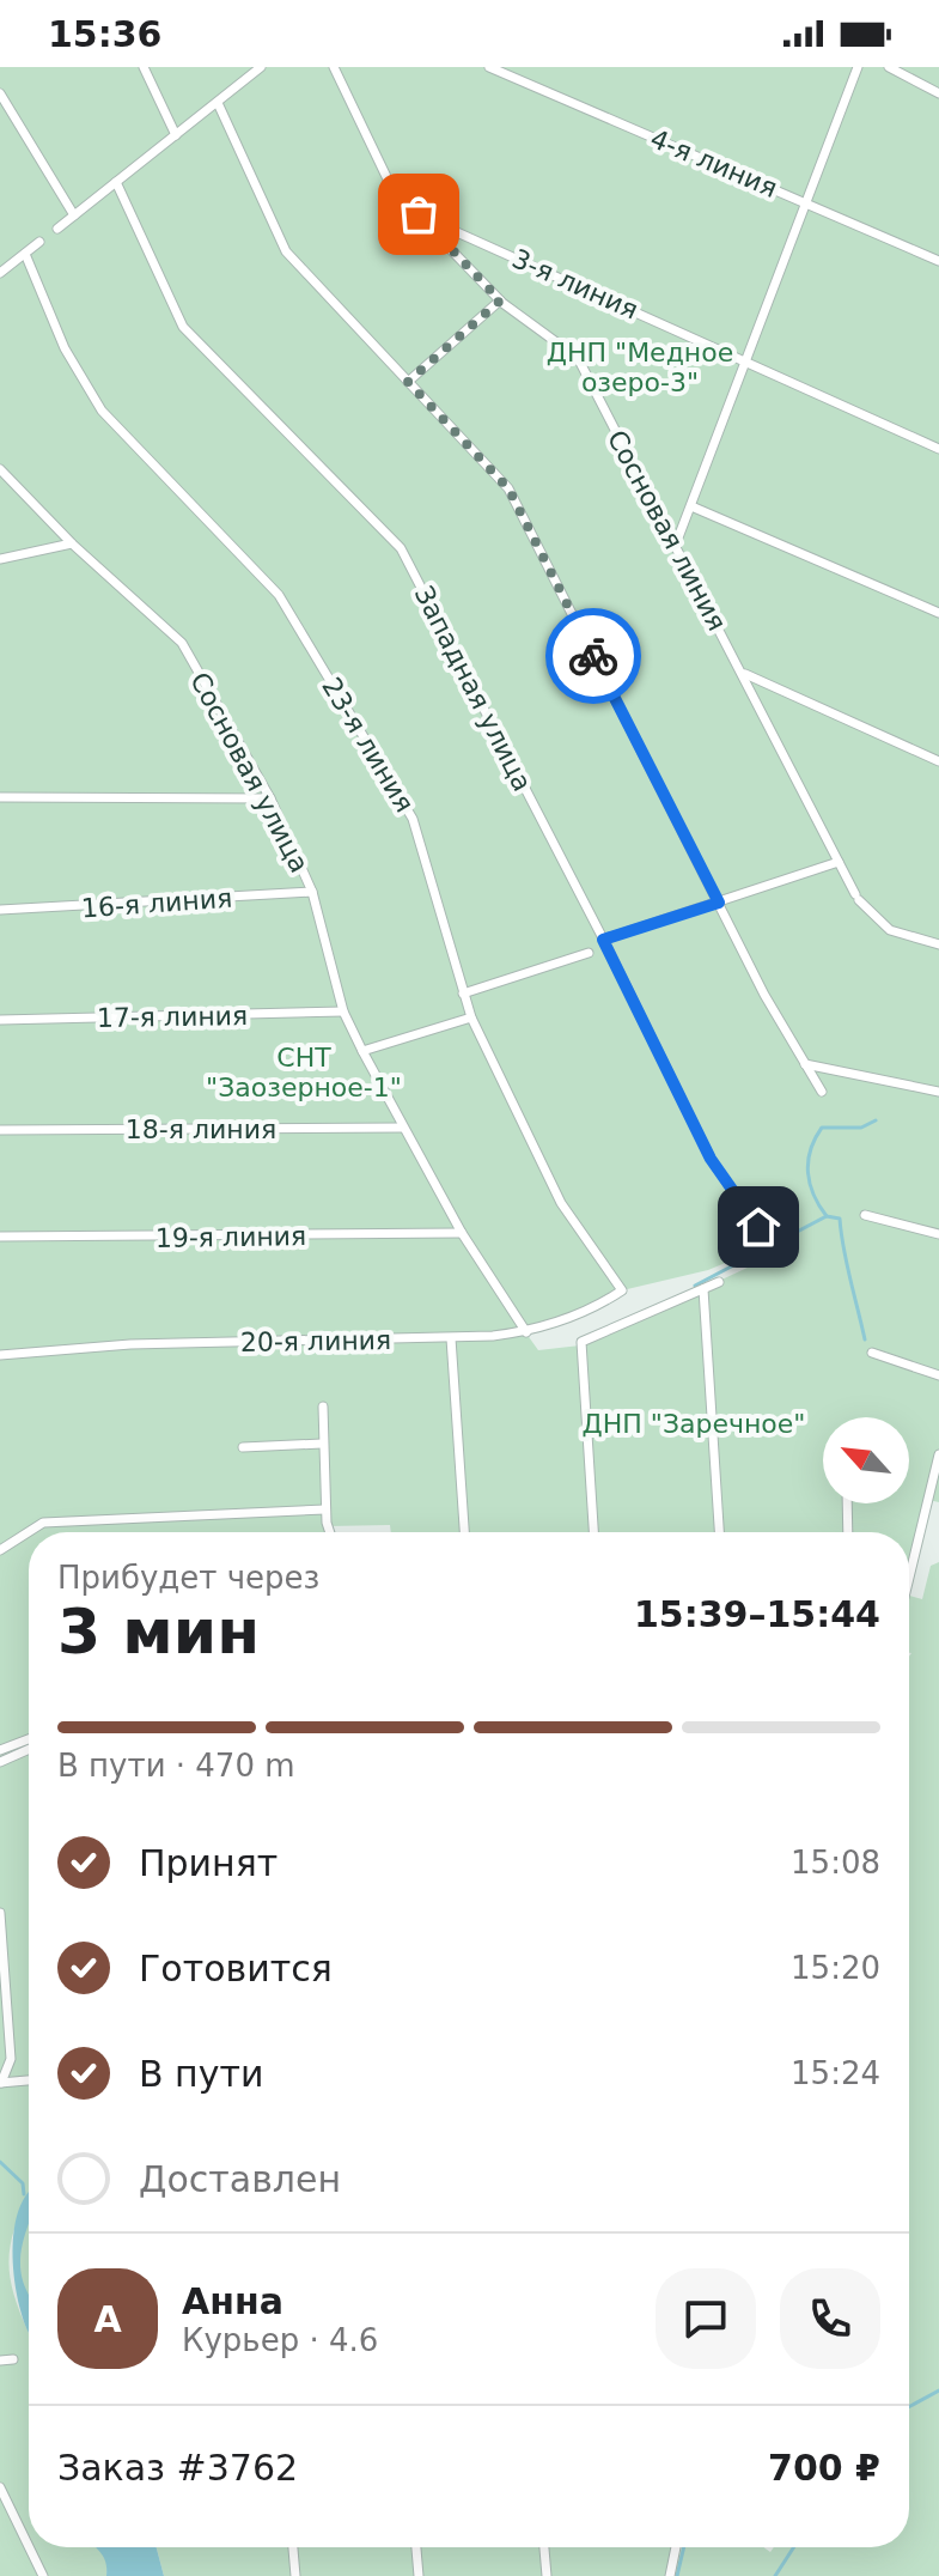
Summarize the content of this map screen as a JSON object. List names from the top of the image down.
{
  "streets": {
    "street": [
      "4-я линия",
      "3-я линия",
      "Сосновая линия",
      "Западная улица",
      "23-я линия",
      "Сосновая улица",
      "16-я линия",
      "17-я линия",
      "18-я линия",
      "19-я линия",
      "20-я линия"
    ]
  },
  "crossings": [
    ["3-я линия", "Сосновая линия"],
    ["23-я линия", "20-я линия"],
    ["Сосновая улица", "16-я линия"],
    ["Сосновая улица", "17-я линия"],
    ["Сосновая улица", "18-я линия"],
    ["Сосновая улица", "19-я линия"],
    ["Сосновая улица", "20-я линия"]
  ],
  "parks": ["ДНП \"Медное озеро-3\"", "СНТ \"Заозерное-1\"", "ДНП \"Заречное\""],
  "north": "top left",
  "page": {
    "status": "15:36",
    "heading": ["3 мин", "Прибудет через", "15:39–15:44"],
    "panel": [
      "Анна",
      "Курьер · 4.6",
      "Заказ #3762",
      "700 ₽"
    ],
    "bar": "В пути · 470 m",
    "list": [
      ["Принят", "15:08"],
      ["Готовится", "15:20"],
      ["В пути", "15:24"],
      "Доставлен"
    ],
    "round": "А"
  }
}
